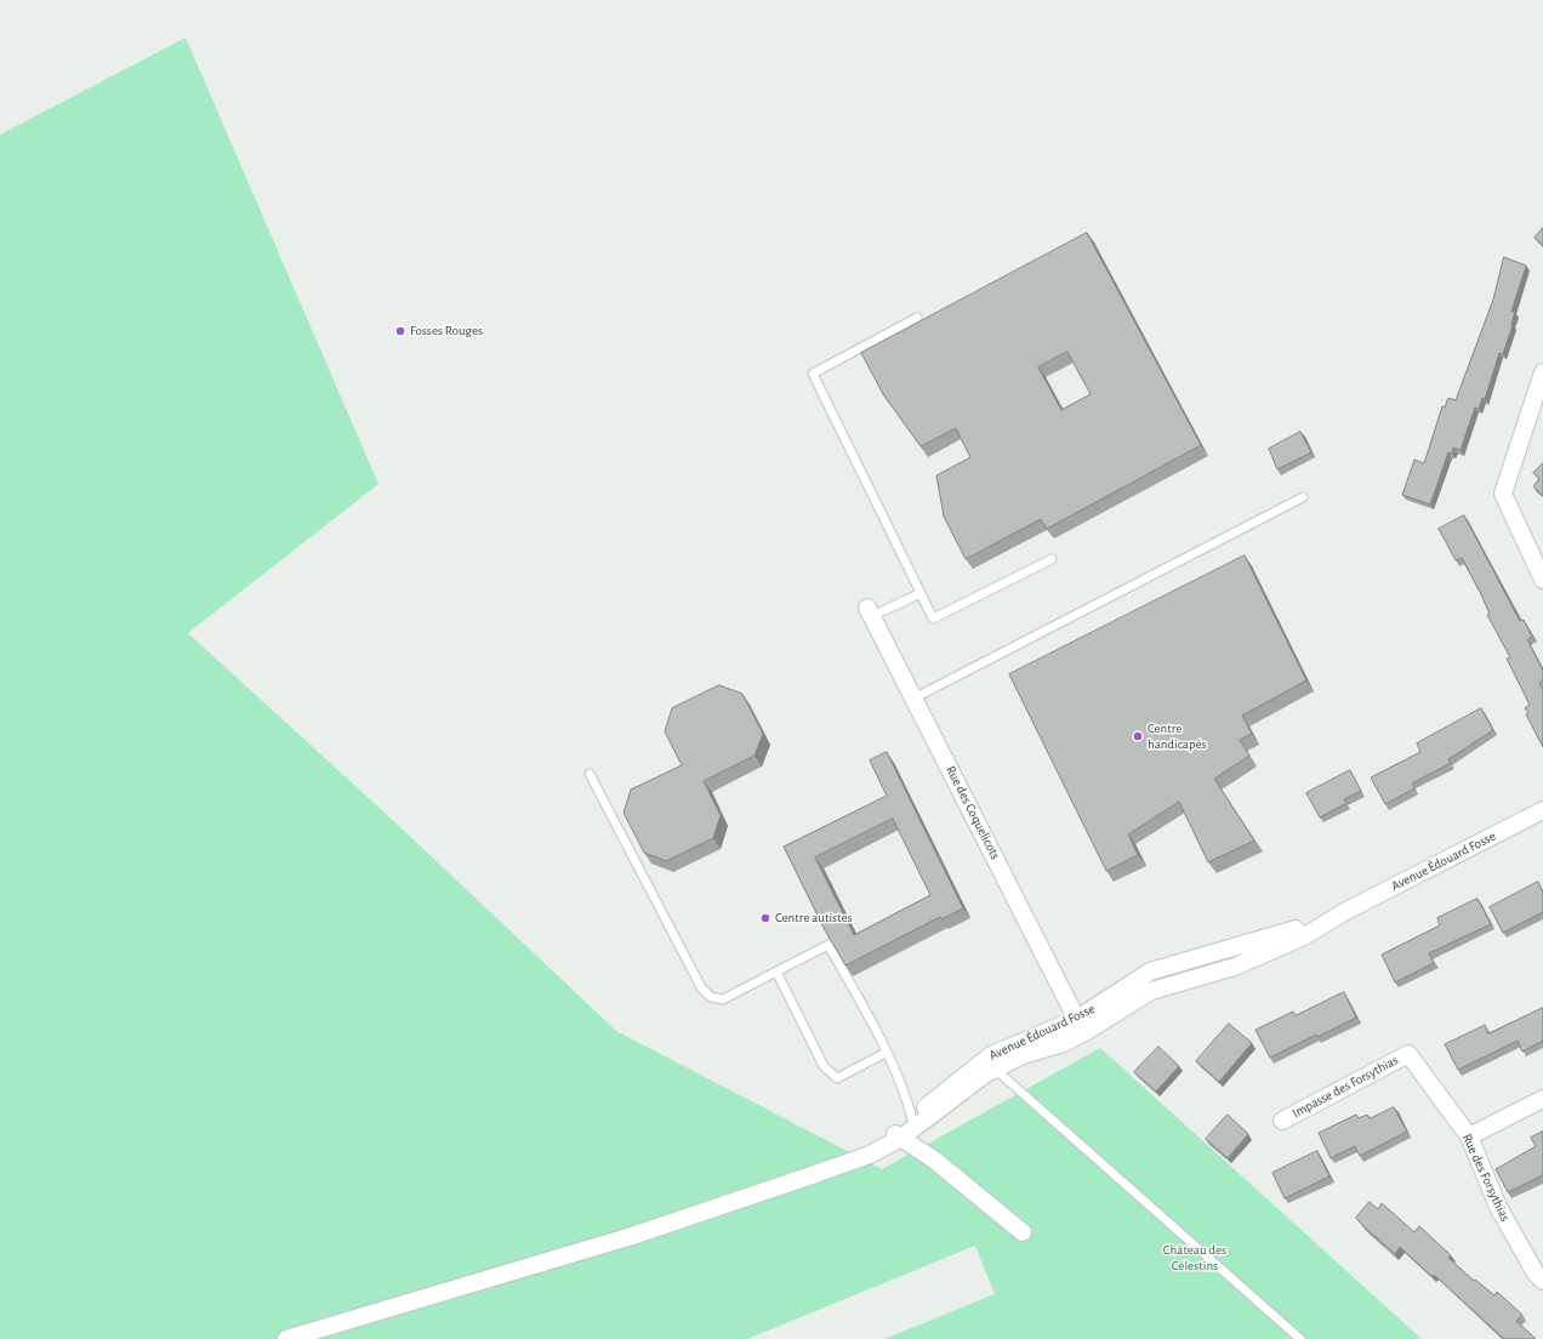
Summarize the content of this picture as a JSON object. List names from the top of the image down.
{
  "streets": {
    "street": [
      "Rue des Coquelicots",
      "Avenue Édouard Fosse",
      "Impasse des Forsythias",
      "Rue des Forsythias"
    ]
  },
  "crossings": [
    ["Rue des Coquelicots", "Avenue Édouard Fosse"],
    ["Impasse des Forsythias", "Rue des Forsythias"]
  ],
  "parks": ["Château des Célestins"],
  "places": ["Fosses Rouges", "Centre handicapés", "Centre autistes"]
}
